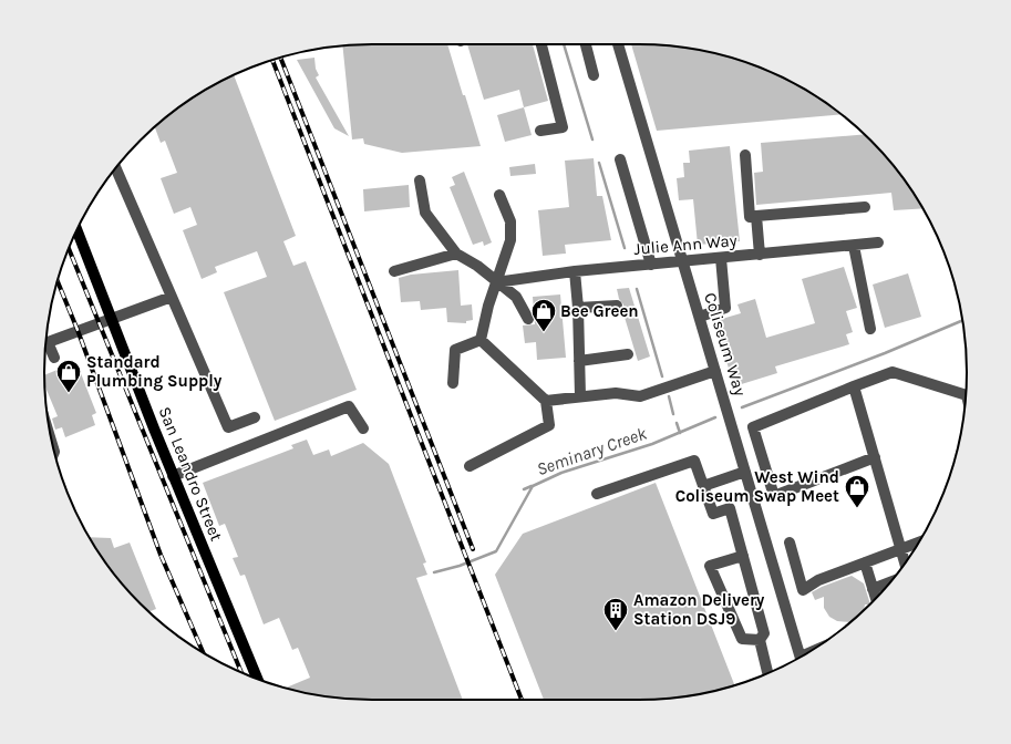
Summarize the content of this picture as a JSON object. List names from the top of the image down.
{
  "streets": {
    "main road": ["San Leandro Street"],
    "street": ["Julie Ann Way", "Coliseum Way"]
  },
  "crossings": [
    ["Julie Ann Way", "Coliseum Way"]
  ],
  "water": ["Seminary Creek"],
  "places": {
    "shop": ["Bee Green", "Standard Plumbing Supply", "West Wind Coliseum Swap Meet"],
    "building": ["Amazon Delivery Station DSJ9"]
  }
}
